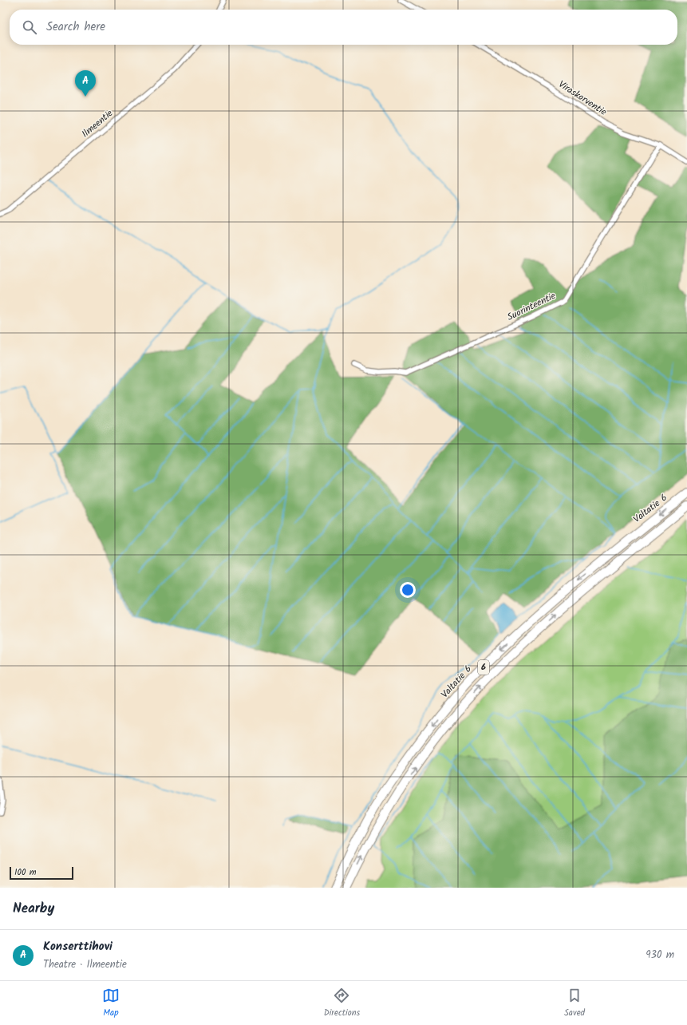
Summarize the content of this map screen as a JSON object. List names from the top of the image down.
{
  "streets": {
    "highway": ["Valtatie 6", "6"],
    "street": ["Viraskorventie", "Ilmeentie", "Suorinteentie"]
  },
  "crossings": [
    ["Viraskorventie", "Suorinteentie"]
  ],
  "scale_bar": "100 m",
  "page": {
    "search": "Search here",
    "pins": "A",
    "scale": "100 m",
    "heading": "Nearby",
    "list": [
      {
        "mark": "A",
        "name": "Konserttihovi",
        "note": "Theatre · Ilmeentie",
        "value": "930 m"
      }
    ],
    "nav": ["Map", "Directions", "Saved"]
  }
}
